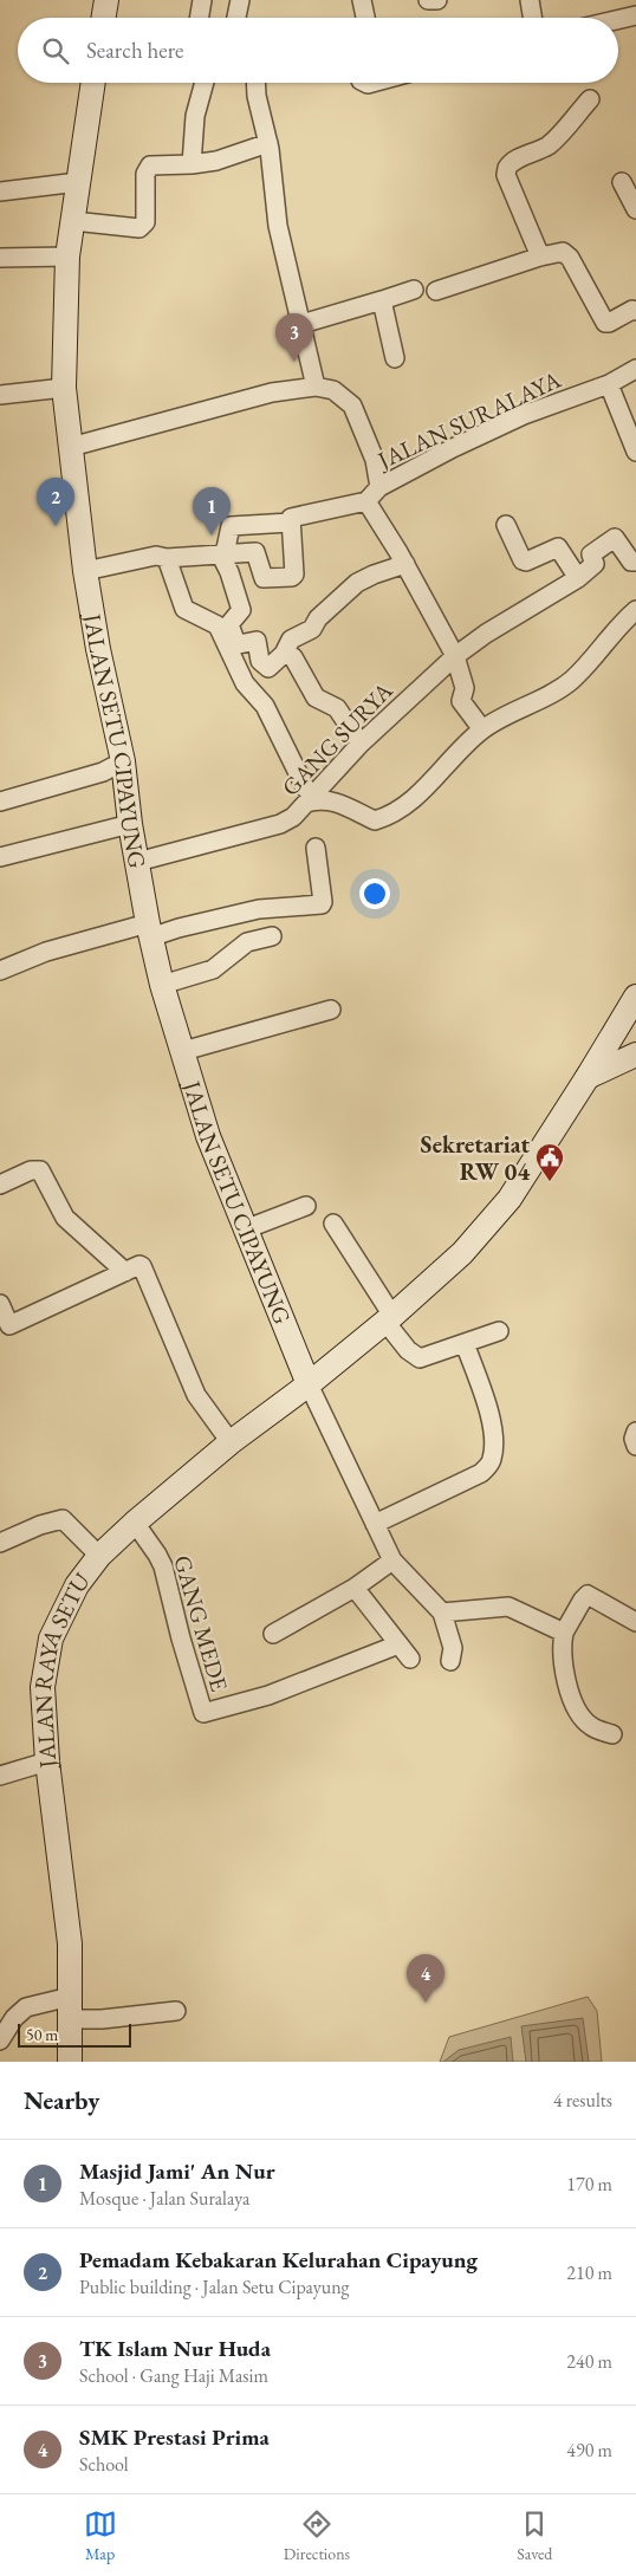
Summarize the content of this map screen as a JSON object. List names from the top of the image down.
{
  "streets": {
    "street": [
      "JALAN SURALAYA",
      "GANG SURYA",
      "JALAN SETU CIPAYUNG",
      "GANG MEDE",
      "JALAN RAYA SETU"
    ]
  },
  "crossings": [
    ["JALAN SURALAYA", "JALAN SETU CIPAYUNG"],
    ["GANG SURYA", "JALAN SETU CIPAYUNG"],
    ["JALAN SETU CIPAYUNG", "JALAN RAYA SETU"],
    ["GANG MEDE", "JALAN RAYA SETU"]
  ],
  "places": {
    "public building": ["Sekretariat RW 04"]
  },
  "scale_bar": "50 m",
  "page": {
    "search": "Search here",
    "pins": [
      "3",
      "2",
      "1",
      "4"
    ],
    "scale": "50 m",
    "heading": ["Nearby", "4 results"],
    "list": [
      {
        "mark": "1",
        "name": "Masjid Jami' An Nur",
        "note": "Mosque · Jalan Suralaya",
        "value": "170 m"
      },
      {
        "mark": "2",
        "name": "Pemadam Kebakaran Kelurahan Cipayung",
        "note": "Public building · Jalan Setu Cipayung",
        "value": "210 m"
      },
      {
        "mark": "3",
        "name": "TK Islam Nur Huda",
        "note": "School · Gang Haji Masim",
        "value": "240 m"
      },
      {
        "mark": "4",
        "name": "SMK Prestasi Prima",
        "note": "School",
        "value": "490 m"
      }
    ],
    "nav": ["Map", "Directions", "Saved"]
  }
}
